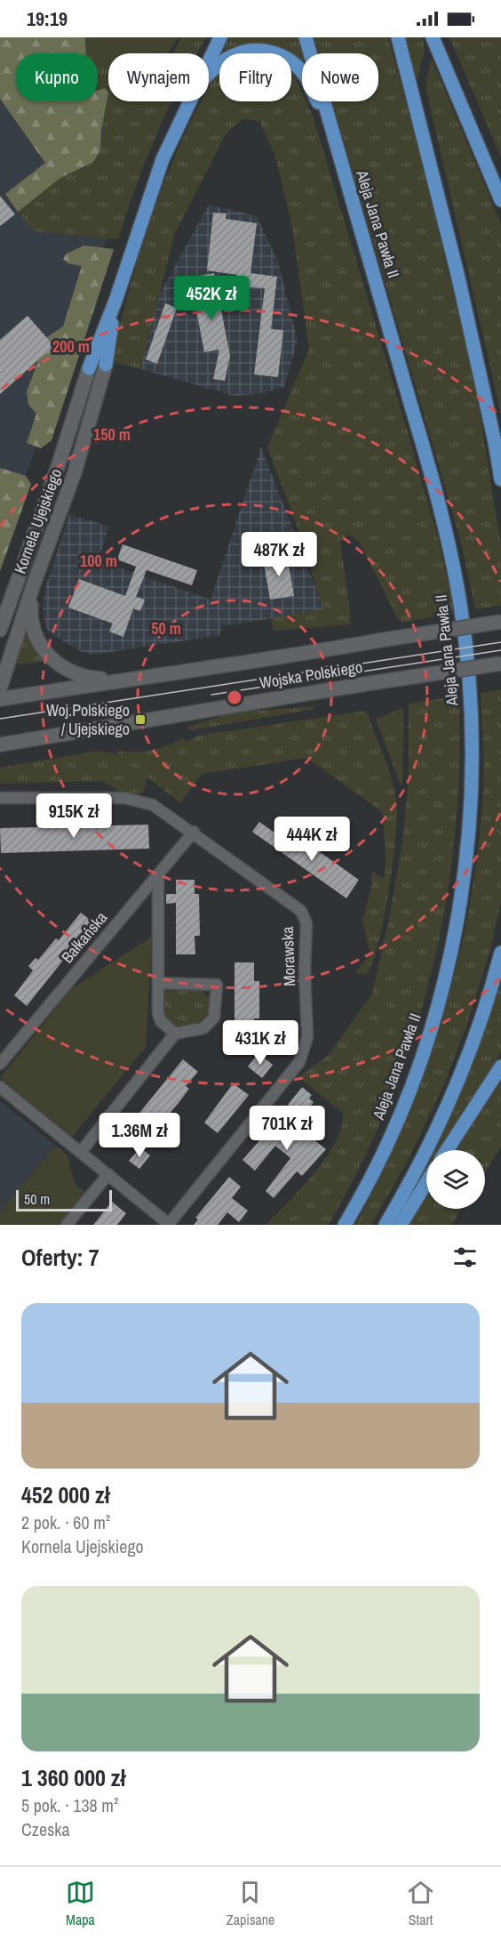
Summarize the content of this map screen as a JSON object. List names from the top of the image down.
{
  "streets": {
    "main road": ["Aleja Jana Pawła II"],
    "street": [
      "Kornela Ujejskiego",
      "Wojska Polskiego",
      "Bałkańska",
      "Morawska"
    ]
  },
  "crossings": [
    ["Bałkańska", "Morawska"]
  ],
  "places": {
    "transit": ["Woj.Polskiego / Ujejskiego"]
  },
  "scale_bar": "50 m",
  "page": {
    "status": "19:19",
    "chip": [
      "Kupno",
      "Wynajem",
      "Filtry",
      "Nowe"
    ],
    "price": [
      "452K zł",
      "487K zł",
      "915K zł",
      "444K zł",
      "431K zł",
      "701K zł",
      "1.36M zł"
    ],
    "scale": "50 m",
    "heading": "Oferty: 7",
    "list": [
      {
        "name": "452 000 zł",
        "note": "2 pok. · 60 m² · Kornela Ujejskiego"
      },
      {
        "name": "1 360 000 zł",
        "note": "5 pok. · 138 m² · Czeska"
      }
    ],
    "tabs": ["Mapa", "Zapisane", "Start"]
  },
  "rings": [
    "200 m",
    "150 m",
    "100 m",
    "50 m"
  ]
}
